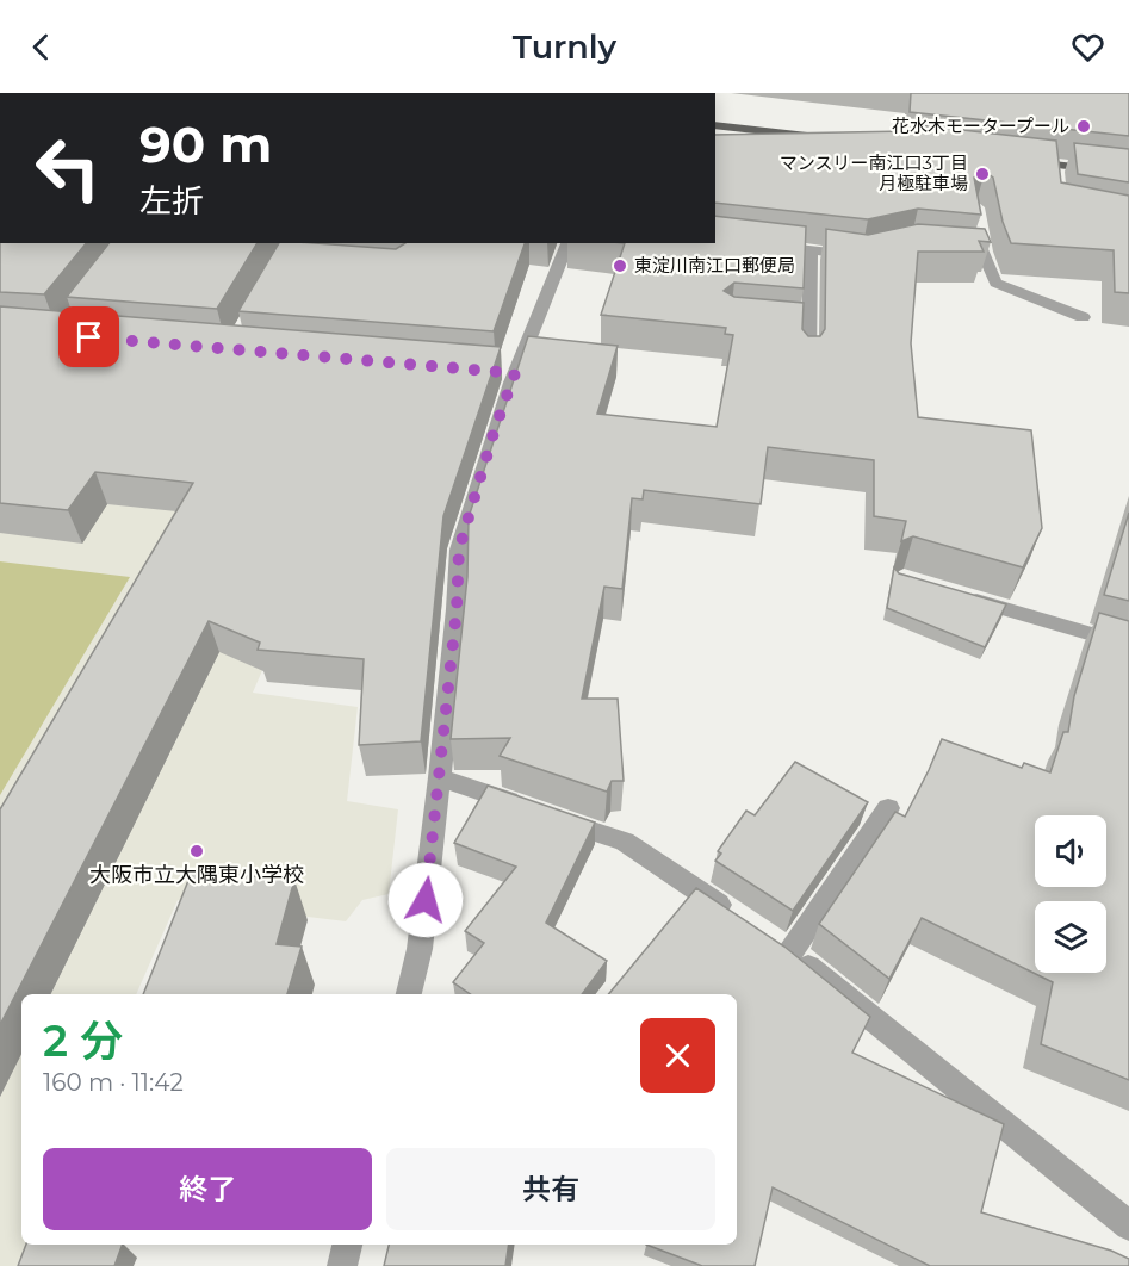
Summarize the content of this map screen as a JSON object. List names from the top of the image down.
{
  "places": [
    "花水木モータープール",
    "マンスリー南江口3丁目 月極駐車場",
    "東淀川南江口郵便局",
    "大阪市立大隅東小学校"
  ],
  "page": {
    "header": "Turnly",
    "turn": ["90 m", "左折"],
    "heading": ["2 分", "160 m · 11:42"],
    "buttons": ["終了", "共有"]
  }
}
